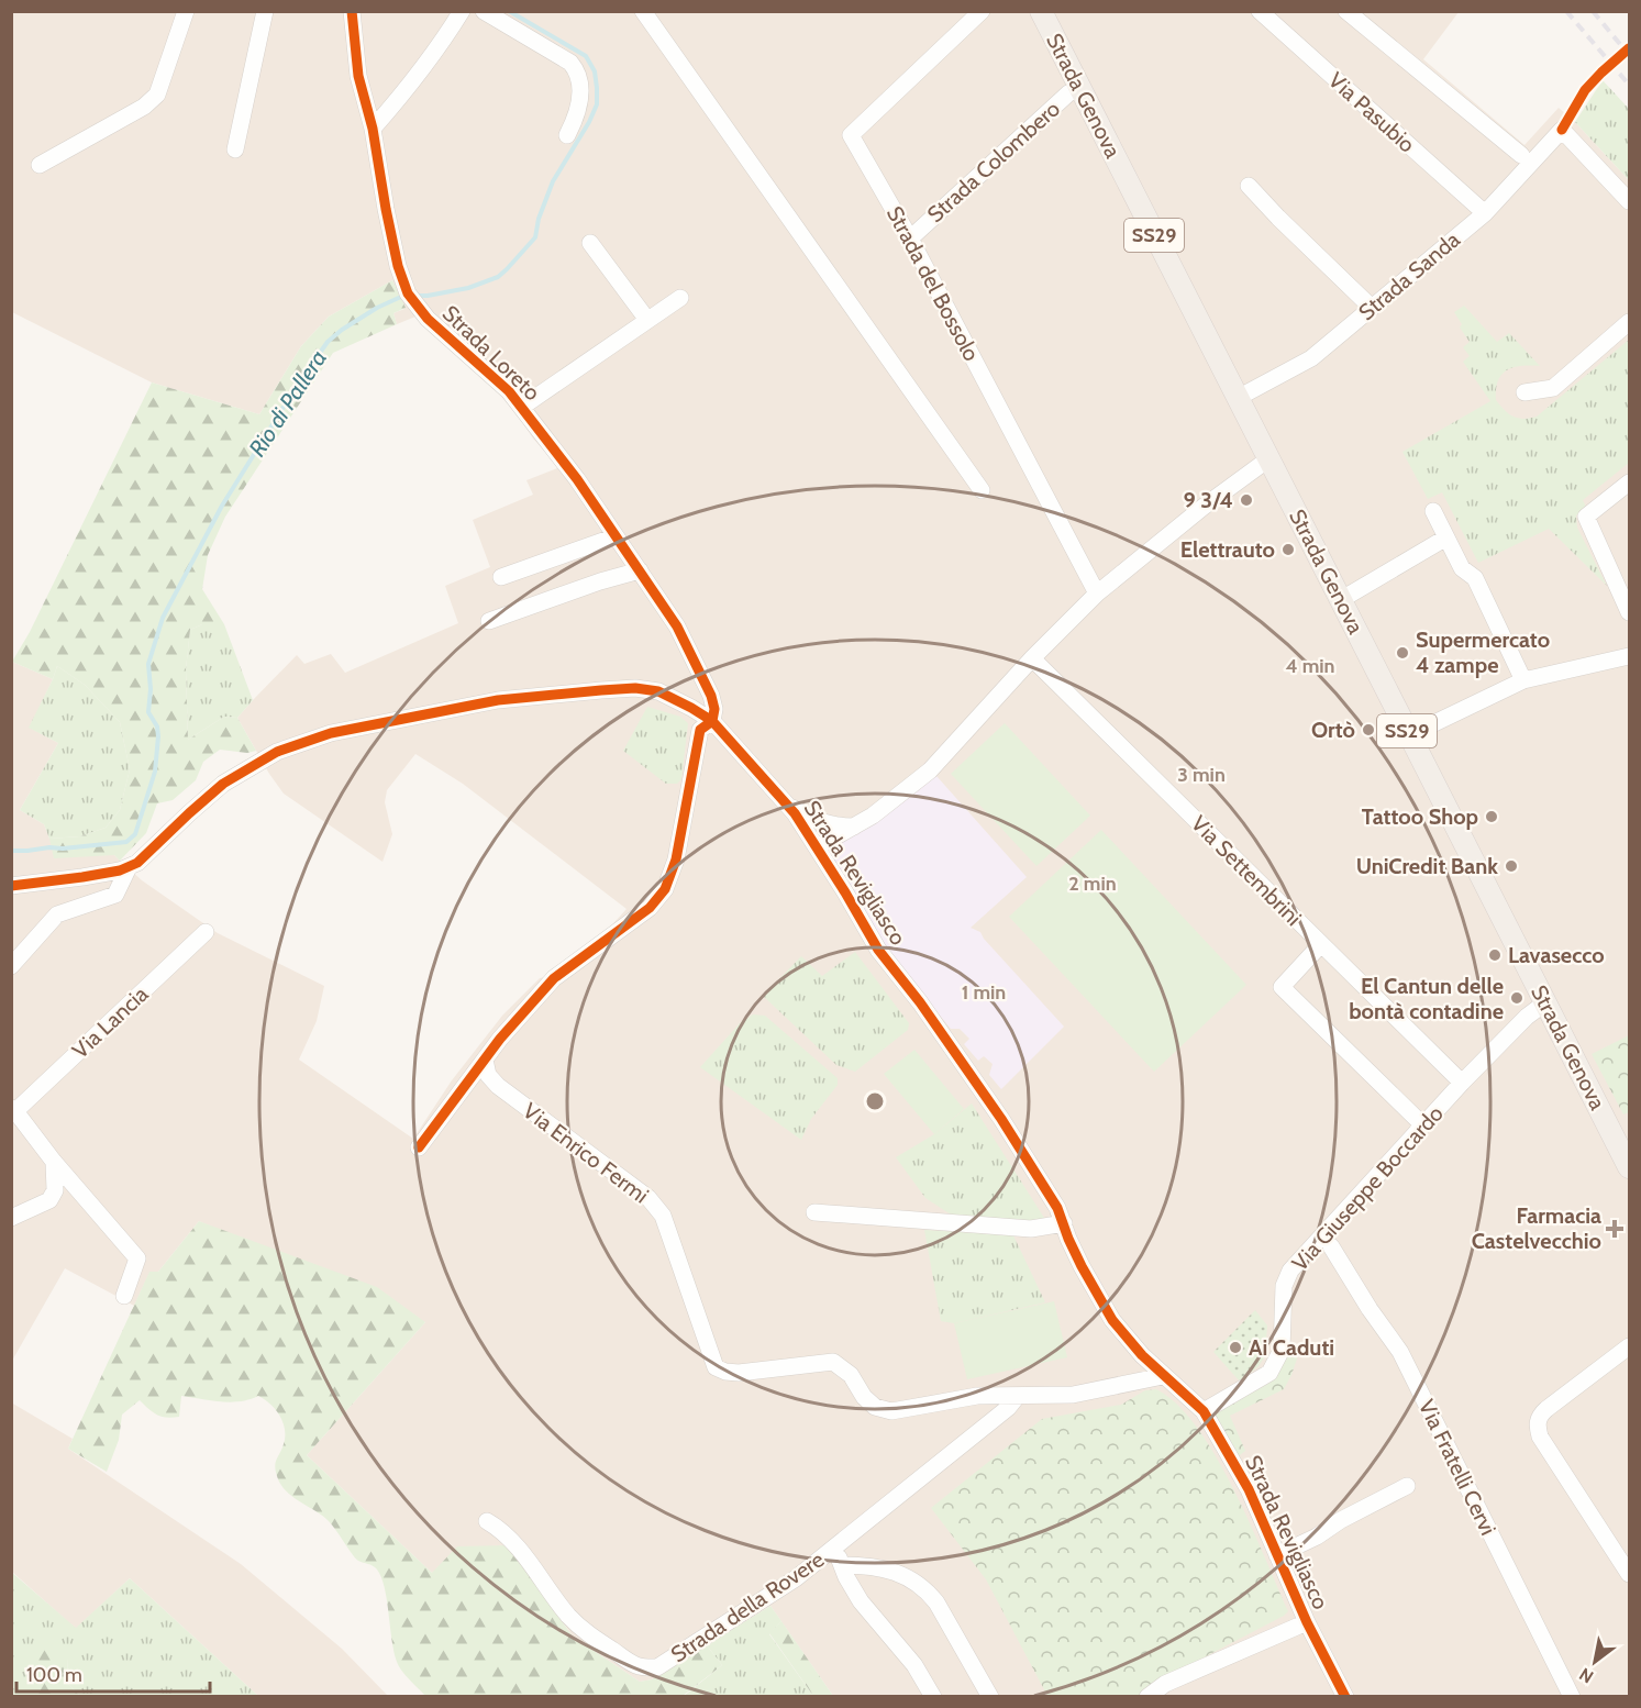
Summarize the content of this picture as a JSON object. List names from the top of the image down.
{
  "streets": {
    "main road": ["Strada Genova", "SS29"],
    "street": [
      "Via Pasubio",
      "Strada Colombero",
      "Strada Sanda",
      "Strada del Bossolo",
      "Strada Loreto",
      "Via Settembrini",
      "Strada Revigliasco",
      "Via Lancia",
      "Via Enrico Fermi",
      "Via Giuseppe Boccardo",
      "Via Fratelli Cervi",
      "Strada della Rovere"
    ]
  },
  "crossings": [
    ["Strada Genova", "Strada Colombero"],
    ["Strada Genova", "Strada Sanda"],
    ["Strada Genova", "Via Giuseppe Boccardo"],
    ["Via Pasubio", "Strada Sanda"],
    ["Strada Colombero", "Strada del Bossolo"],
    ["Strada Loreto", "Strada Revigliasco"],
    ["Via Settembrini", "Via Giuseppe Boccardo"],
    ["Strada Revigliasco", "Via Giuseppe Boccardo"],
    ["Via Enrico Fermi", "Strada della Rovere"]
  ],
  "water": ["Rio di Pallera"],
  "places": {
    "other": [
      "9 3/4",
      "Elettrauto",
      "Supermercato 4 zampe",
      "Ortò",
      "Tattoo Shop",
      "UniCredit Bank",
      "Lavasecco",
      "El Cantun delle bontà contadine",
      "Ai Caduti"
    ],
    "health": ["Farmacia Castelvecchio"]
  },
  "scale_bar": "100 m",
  "north": "bottom left",
  "rings": [
    "4 min",
    "3 min",
    "2 min",
    "1 min"
  ]
}
